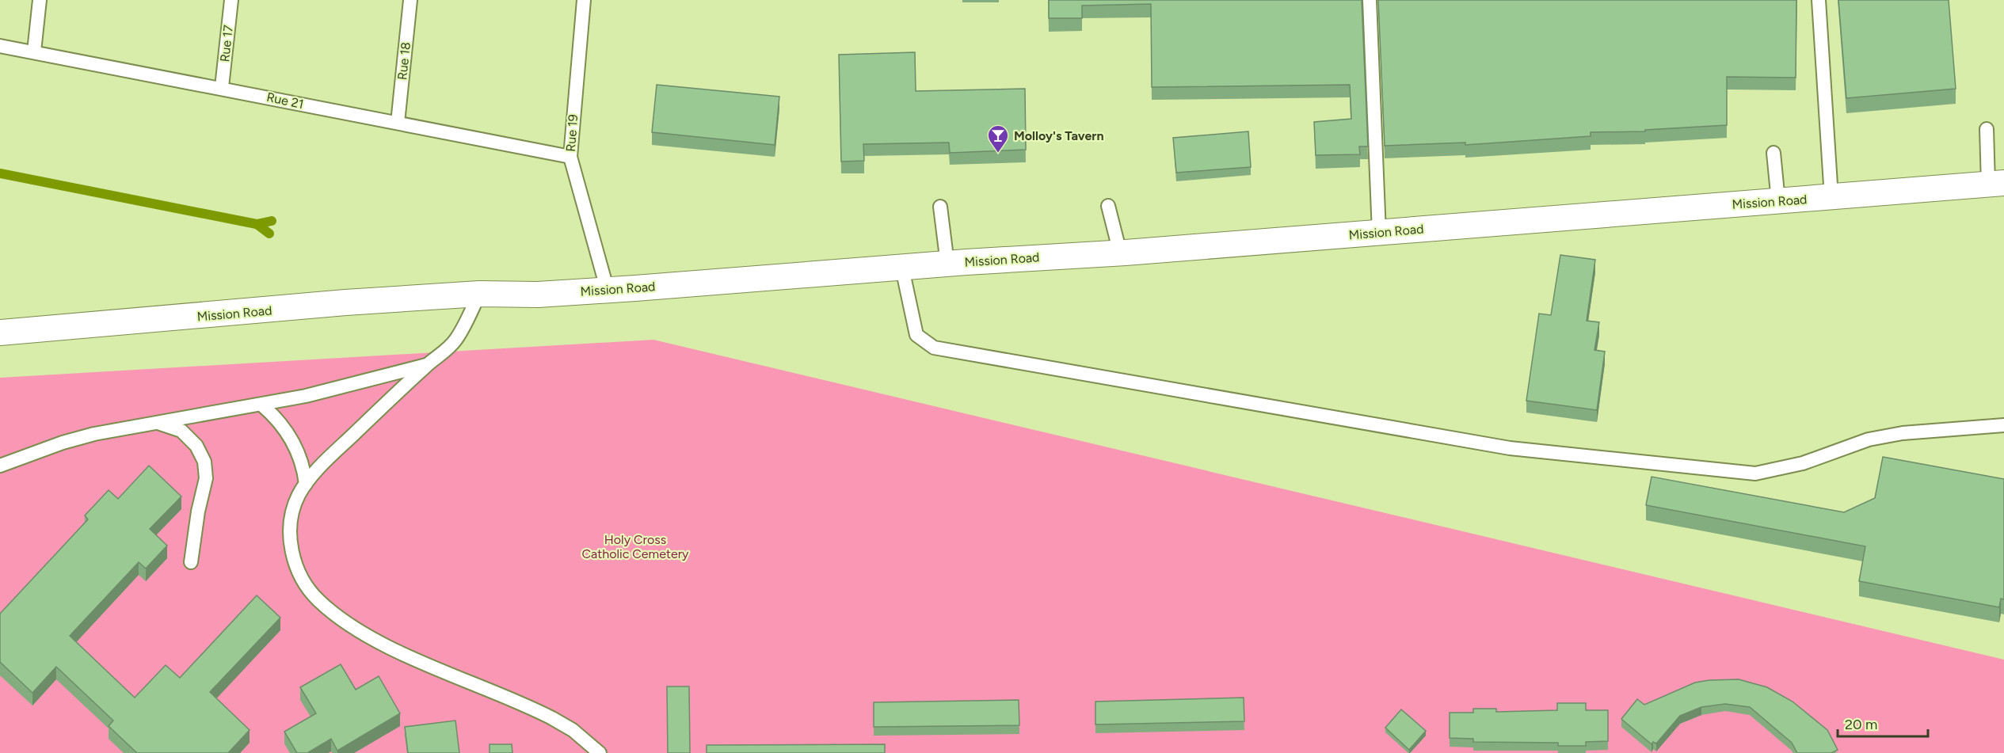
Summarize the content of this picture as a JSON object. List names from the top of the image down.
{
  "streets": {
    "street": ["Mission Road"],
    "lane": [
      "Rue 17",
      "Rue 18",
      "Rue 21",
      "Rue 19"
    ]
  },
  "crossings": [
    ["Rue 17", "Rue 21"],
    ["Rue 18", "Rue 21"],
    ["Rue 21", "Rue 19"],
    ["Rue 19", "Mission Road"]
  ],
  "parks": ["Holy Cross Catholic Cemetery"],
  "places": {
    "bar": ["Molloy's Tavern"]
  },
  "scale_bar": "20 m"
}
